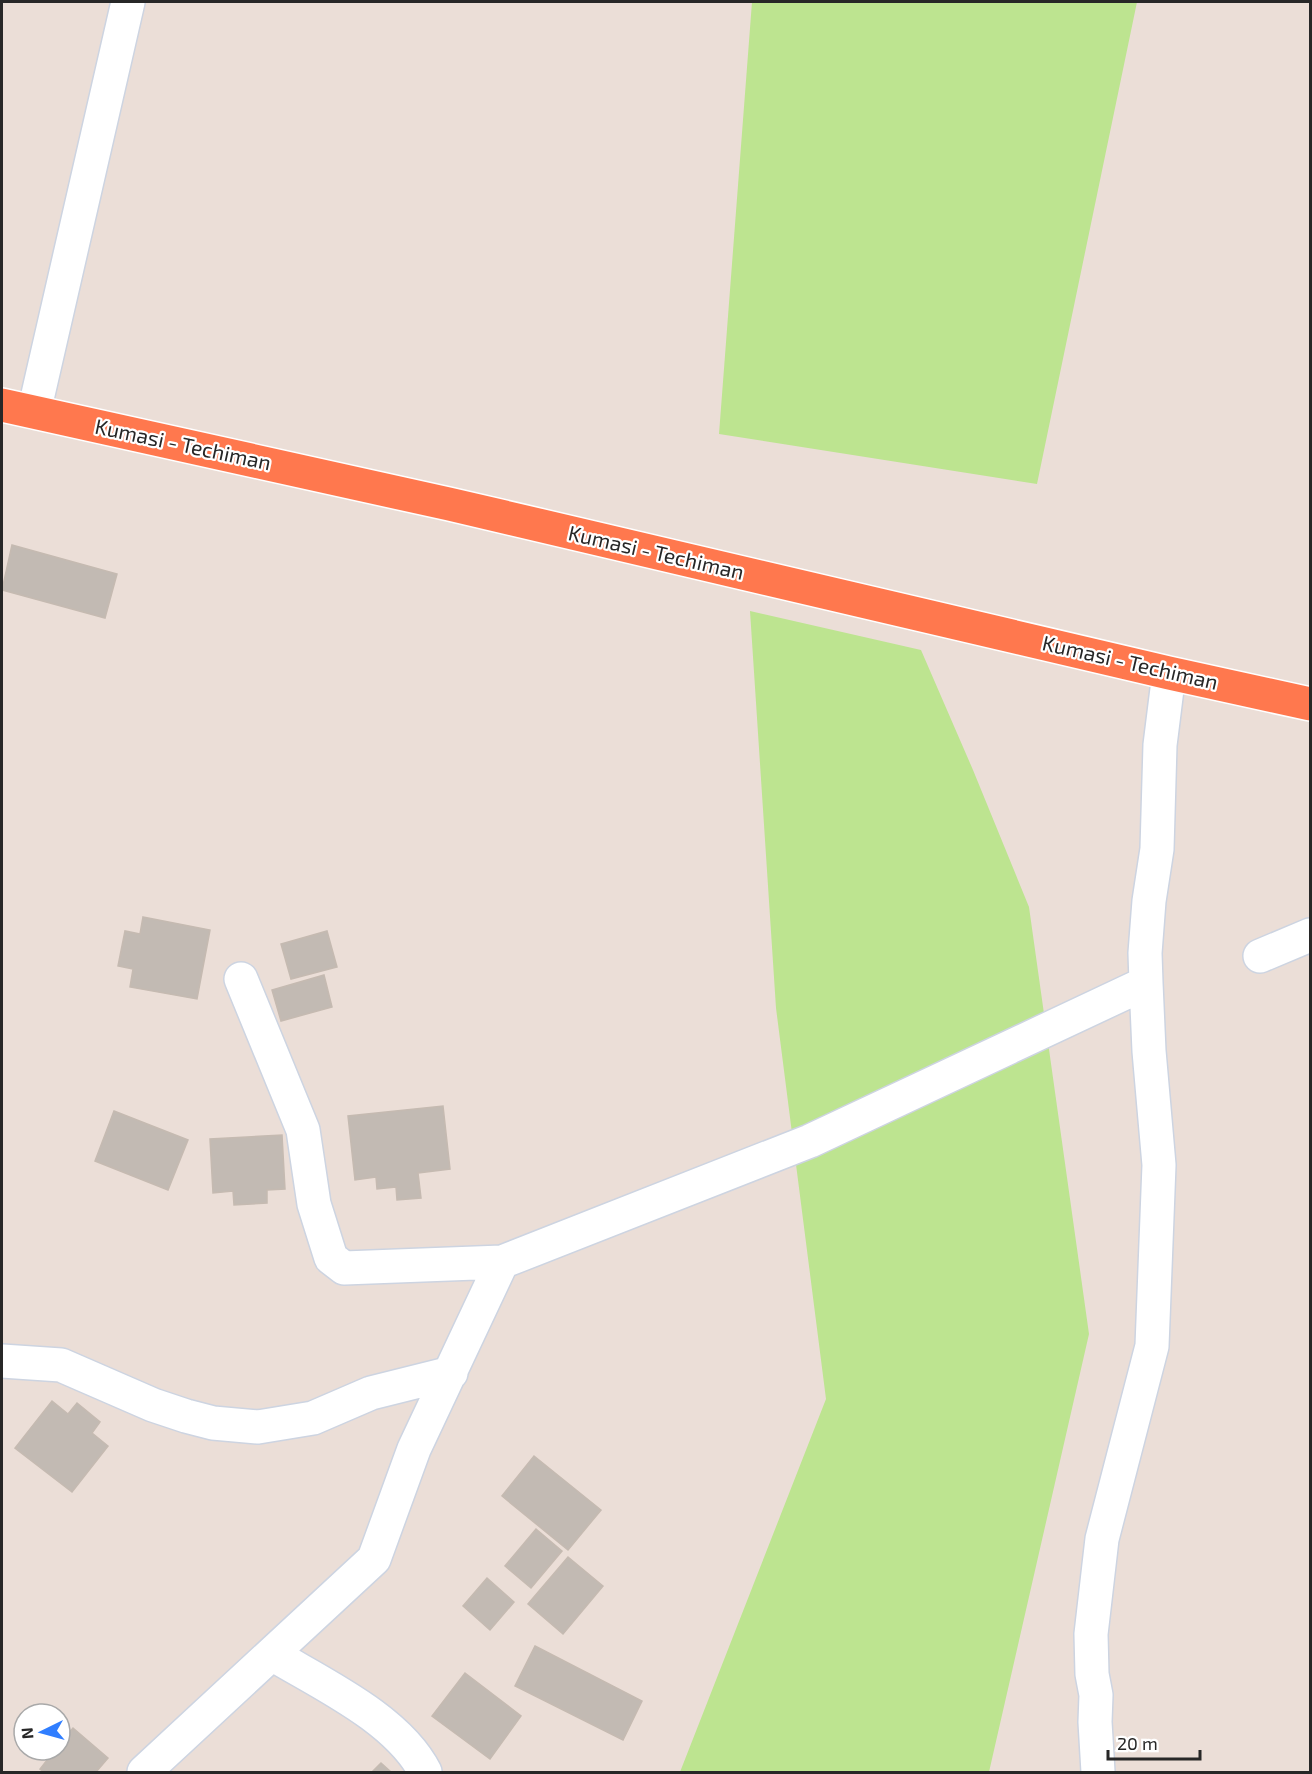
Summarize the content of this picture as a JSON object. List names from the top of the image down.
{
  "streets": {
    "highway": ["Kumasi - Techiman"]
  },
  "scale_bar": "20 m",
  "north": "left"
}
